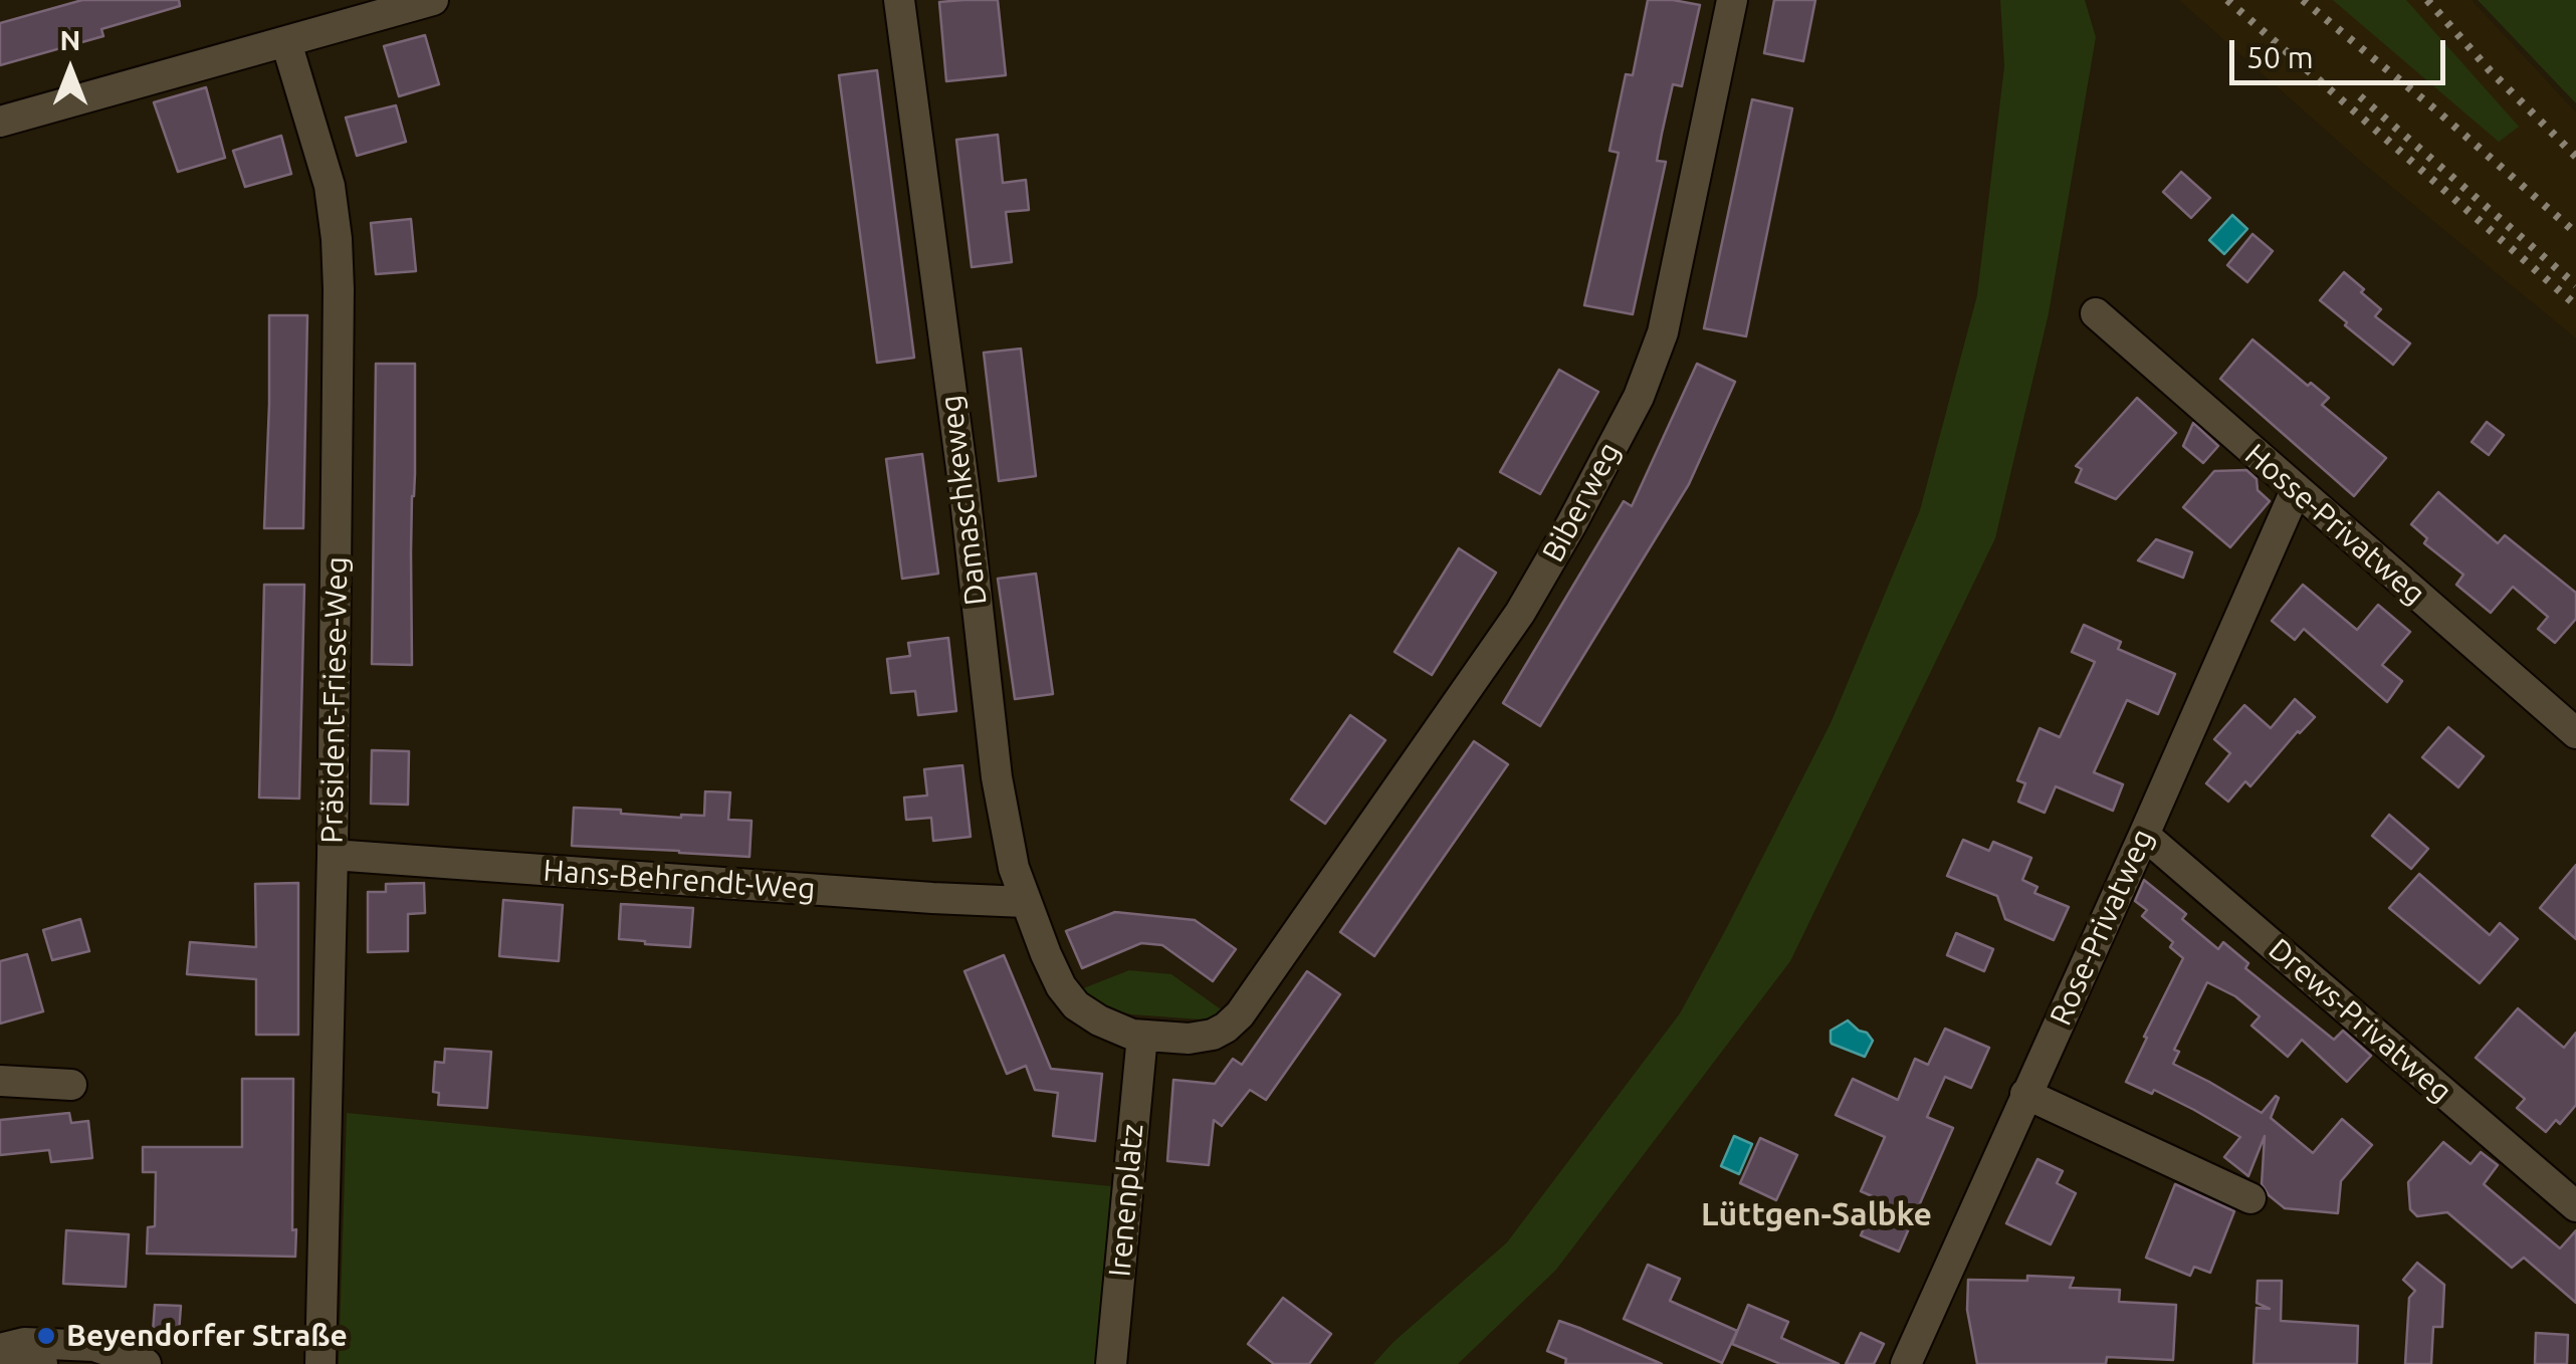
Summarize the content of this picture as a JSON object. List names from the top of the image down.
{
  "streets": {
    "street": [
      "Damaschkeweg",
      "Biberweg",
      "Hosse-Privatweg",
      "Präsident-Friese-Weg",
      "Hans-Behrendt-Weg",
      "Rose-Privatweg",
      "Drews-Privatweg",
      "Irenenplatz"
    ]
  },
  "crossings": [
    ["Damaschkeweg", "Biberweg"],
    ["Damaschkeweg", "Hans-Behrendt-Weg"],
    ["Damaschkeweg", "Irenenplatz"],
    ["Biberweg", "Irenenplatz"],
    ["Hosse-Privatweg", "Rose-Privatweg"],
    ["Präsident-Friese-Weg", "Hans-Behrendt-Weg"],
    ["Rose-Privatweg", "Drews-Privatweg"]
  ],
  "districts": ["Lüttgen-Salbke"],
  "places": ["Beyendorfer Straße"],
  "scale_bar": "50 m",
  "north": "top"
}
